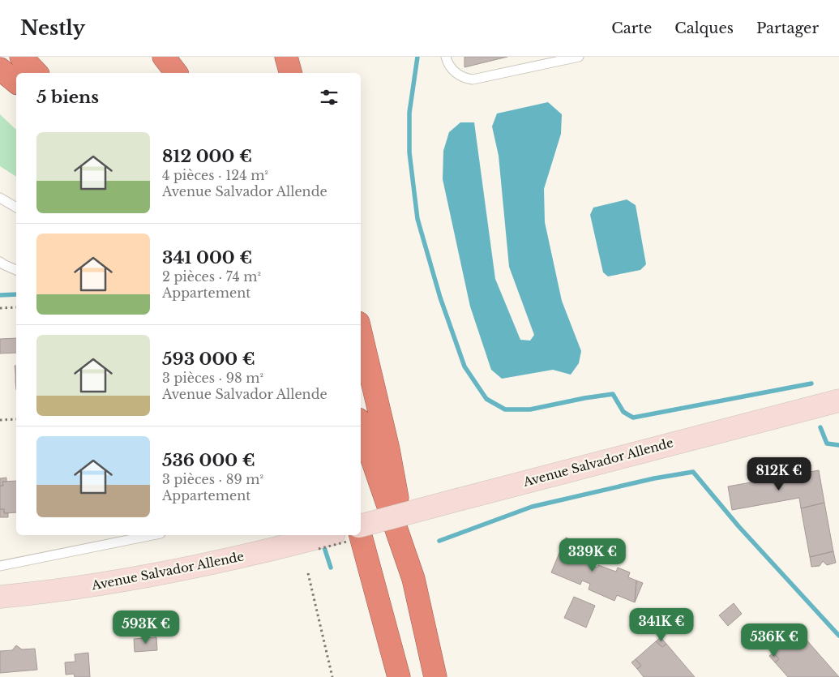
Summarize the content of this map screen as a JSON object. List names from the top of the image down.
{
  "streets": {
    "street": ["Avenue Salvador Allende"]
  },
  "page": {
    "header": "Nestly",
    "nav": ["Carte", "Calques", "Partager"],
    "heading": "5 biens",
    "list": [
      {
        "name": "812 000 €",
        "note": "4 pièces · 124 m² · Avenue Salvador Allende"
      },
      {
        "name": "341 000 €",
        "note": "2 pièces · 74 m² · Appartement"
      },
      {
        "name": "593 000 €",
        "note": "3 pièces · 98 m² · Avenue Salvador Allende"
      },
      {
        "name": "536 000 €",
        "note": "3 pièces · 89 m² · Appartement"
      }
    ],
    "price": [
      "812K €",
      "339K €",
      "341K €",
      "593K €",
      "536K €"
    ]
  }
}
